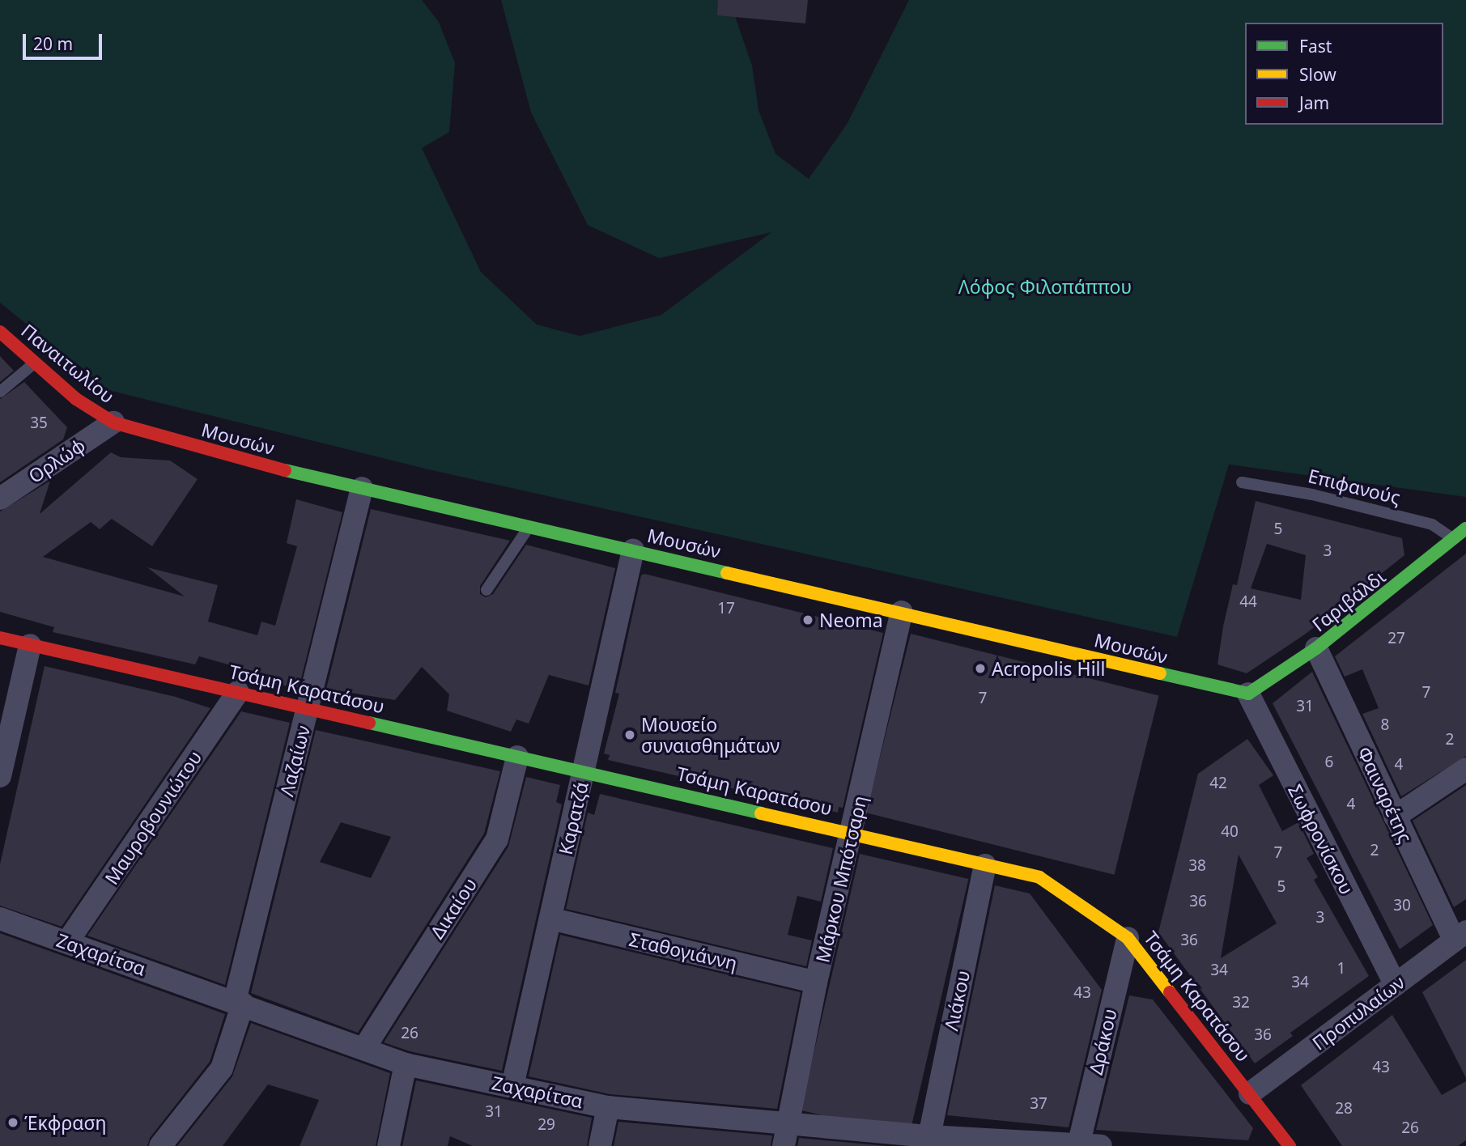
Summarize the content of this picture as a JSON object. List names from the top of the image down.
{
  "streets": {
    "street": [
      "Παναιτωλίου",
      "Μουσών",
      "Ορλώφ",
      "Γαριβάλδι",
      "Τσάμη Καρατάσου",
      "Λαζαίων",
      "Φαιναρέτης",
      "Μαυροβουνιώτου",
      "Καρατζά",
      "Σωφρονίσκου",
      "Μάρκου Μπότσαρη",
      "Δικαίου",
      "Σταθογιάννη",
      "Ζαχαρίτσα",
      "Λιάκου",
      "Προπυλαίων",
      "Δράκου"
    ],
    "lane": ["Επιφανούς"]
  },
  "crossings": [
    ["Παναιτωλίου", "Μουσών"],
    ["Παναιτωλίου", "Ορλώφ"],
    ["Μουσών", "Ορλώφ"],
    ["Μουσών", "Γαριβάλδι"],
    ["Μουσών", "Λαζαίων"],
    ["Μουσών", "Καρατζά"],
    ["Μουσών", "Σωφρονίσκου"],
    ["Μουσών", "Μάρκου Μπότσαρη"],
    ["Επιφανούς", "Γαριβάλδι"],
    ["Γαριβάλδι", "Φαιναρέτης"],
    ["Γαριβάλδι", "Σωφρονίσκου"],
    ["Τσάμη Καρατάσου", "Λαζαίων"],
    ["Τσάμη Καρατάσου", "Μαυροβουνιώτου"],
    ["Τσάμη Καρατάσου", "Καρατζά"],
    ["Τσάμη Καρατάσου", "Μάρκου Μπότσαρη"],
    ["Τσάμη Καρατάσου", "Δικαίου"],
    ["Τσάμη Καρατάσου", "Λιάκου"],
    ["Τσάμη Καρατάσου", "Προπυλαίων"],
    ["Τσάμη Καρατάσου", "Δράκου"],
    ["Λαζαίων", "Ζαχαρίτσα"],
    ["Φαιναρέτης", "Προπυλαίων"],
    ["Μαυροβουνιώτου", "Ζαχαρίτσα"],
    ["Καρατζά", "Σταθογιάννη"],
    ["Καρατζά", "Ζαχαρίτσα"],
    ["Σωφρονίσκου", "Προπυλαίων"],
    ["Μάρκου Μπότσαρη", "Σταθογιάννη"],
    ["Μάρκου Μπότσαρη", "Ζαχαρίτσα"],
    ["Δικαίου", "Ζαχαρίτσα"],
    ["Ζαχαρίτσα", "Λιάκου"],
    ["Ζαχαρίτσα", "Δράκου"]
  ],
  "parks": ["Λόφος Φιλοπάππου"],
  "places": [
    "Neoma",
    "Acropolis Hill",
    "Μουσείο συναισθημάτων",
    "Έκφραση"
  ],
  "house_numbers": [
    "35",
    "5",
    "3",
    "44",
    "17",
    "27",
    "7",
    "7",
    "31",
    "8",
    "2",
    "6",
    "4",
    "42",
    "4",
    "40",
    "2",
    "7",
    "38",
    "5",
    "36",
    "30",
    "3",
    "36",
    "1",
    "34",
    "34",
    "43",
    "32",
    "26",
    "36",
    "43",
    "37",
    "28",
    "31",
    "29",
    "26"
  ],
  "legend": ["Fast", "Slow", "Jam"],
  "scale_bar": "20 m"
}
